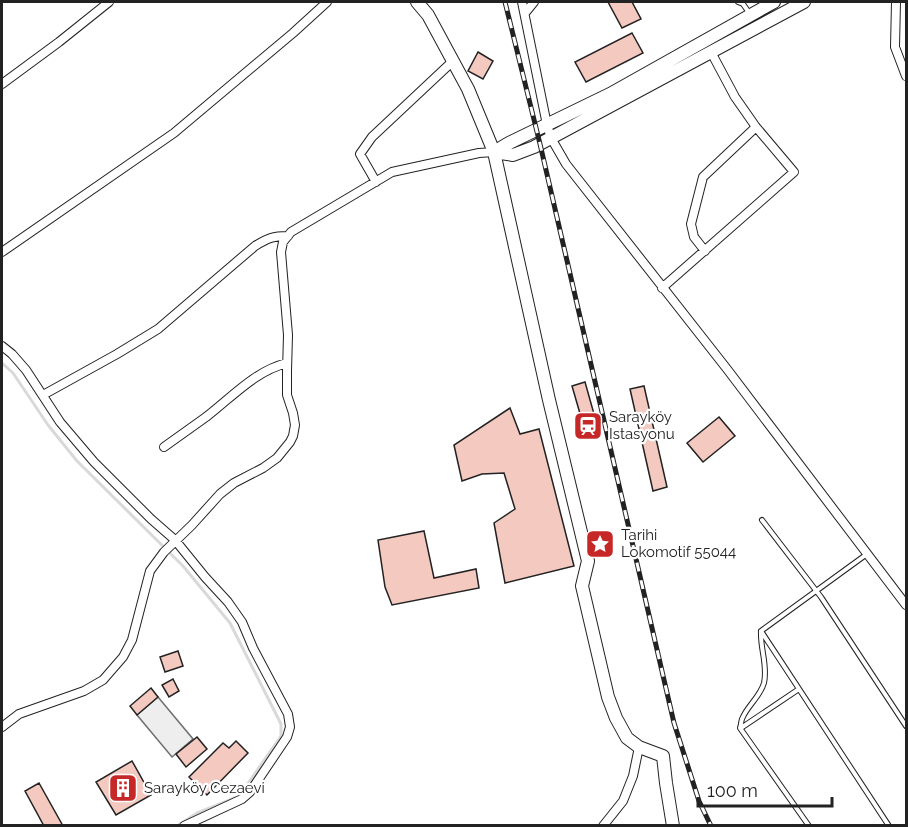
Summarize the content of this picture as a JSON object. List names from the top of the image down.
{
  "places": {
    "station": ["Sarayköy Istasyonu"],
    "place": ["Tarihi Lokomotif 55044"],
    "building": ["Sarayköy Cezaevi"]
  },
  "scale_bar": "100 m"
}
